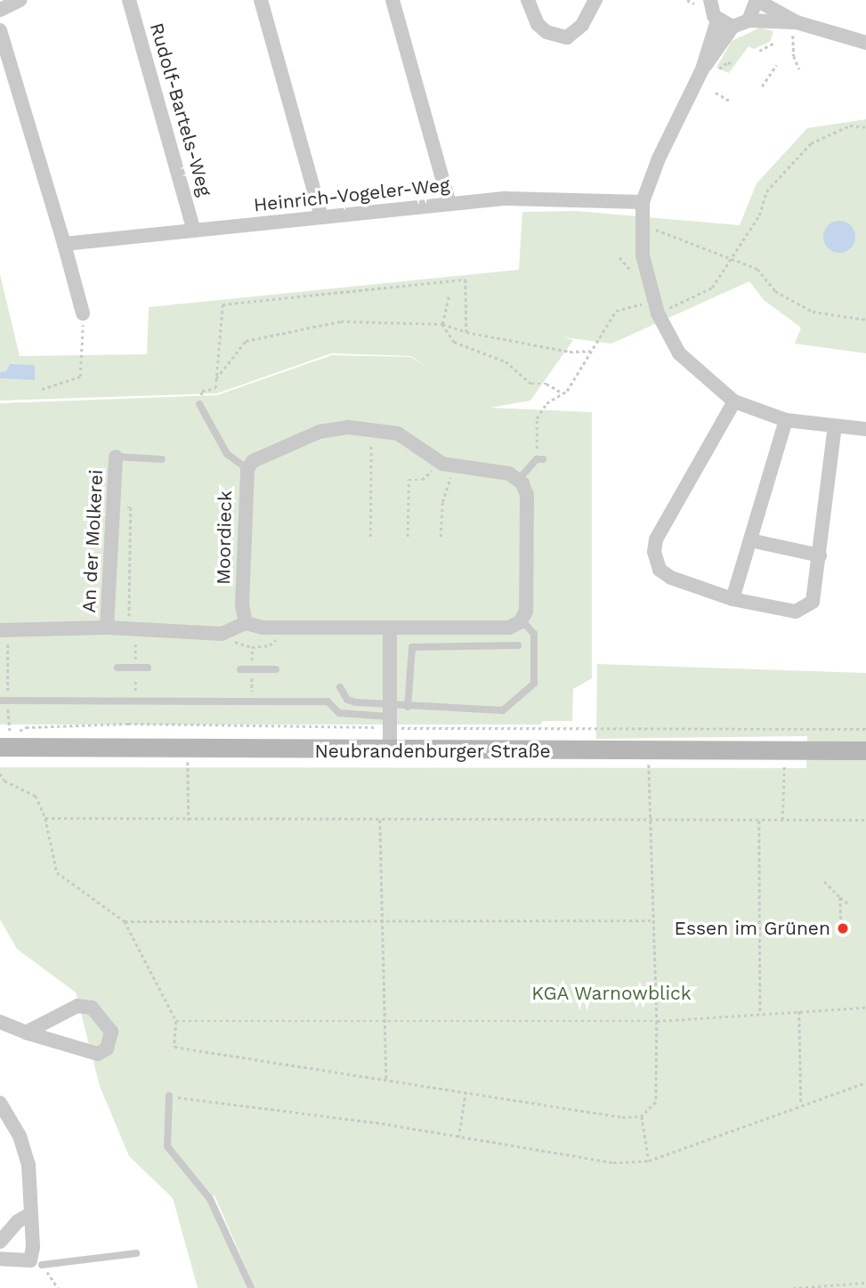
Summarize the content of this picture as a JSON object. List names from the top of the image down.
{
  "streets": {
    "main road": ["Neubrandenburger Straße"],
    "street": [
      "Rudolf-Bartels-Weg",
      "Heinrich-Vogeler-Weg",
      "Moordieck",
      "An der Molkerei"
    ]
  },
  "crossings": [
    ["Rudolf-Bartels-Weg", "Heinrich-Vogeler-Weg"],
    ["Moordieck", "An der Molkerei"]
  ],
  "parks": ["KGA Warnowblick"],
  "places": ["Essen im Grünen"]
}
